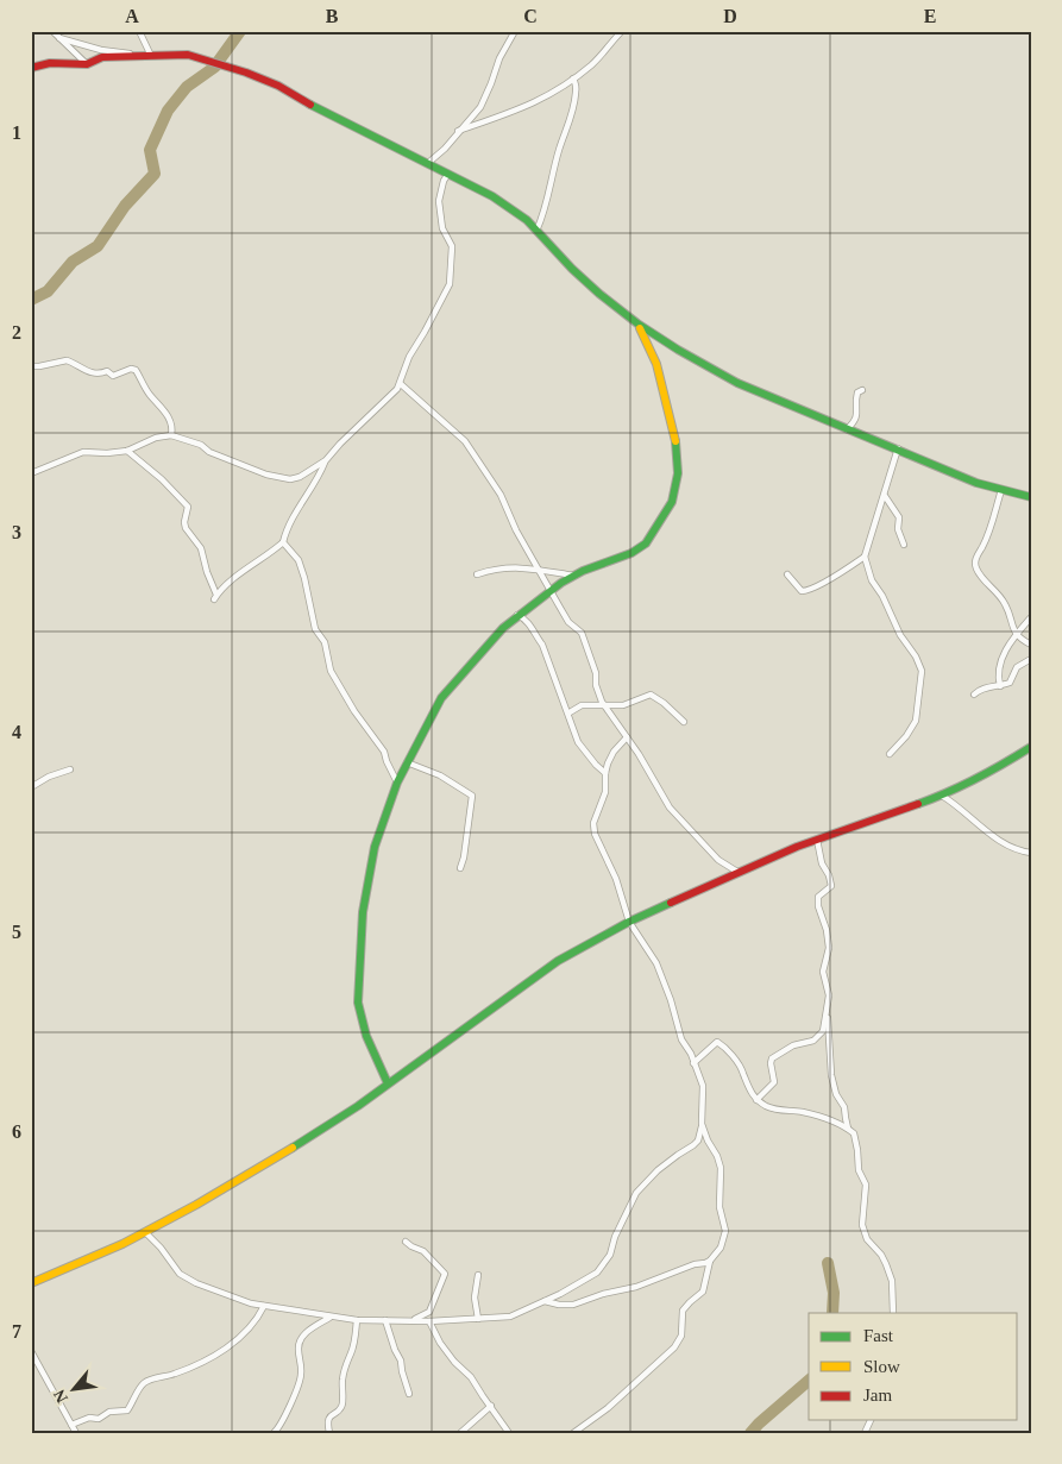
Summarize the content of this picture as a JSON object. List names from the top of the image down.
{
  "legend": ["Fast", "Slow", "Jam"],
  "north": "bottom left",
  "grid": {
    "columns": [
      "A",
      "B",
      "C",
      "D",
      "E"
    ],
    "rows": [
      "1",
      "2",
      "3",
      "4",
      "5",
      "6",
      "7"
    ]
  }
}
